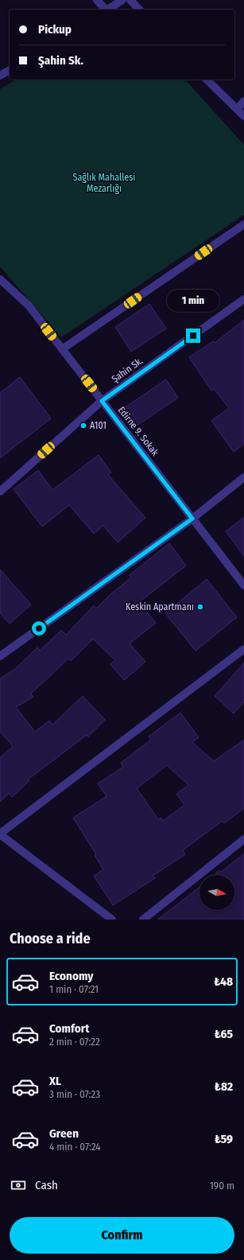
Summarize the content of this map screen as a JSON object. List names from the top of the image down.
{
  "streets": {
    "street": ["Şahin Sk.", "Edirne 9. Sokak"]
  },
  "crossings": [
    ["Şahin Sk.", "Edirne 9. Sokak"]
  ],
  "parks": ["Sağlık Mahallesi Mezarlığı"],
  "places": ["A101", "Keskin Apartmanı"],
  "north": "right",
  "page": {
    "banner": ["Pickup", "Şahin Sk."],
    "bubble": "1 min",
    "heading": "Choose a ride",
    "list": [
      {
        "name": "Economy",
        "note": "1 min · 07:21",
        "value": "₺48"
      },
      {
        "name": "Comfort",
        "note": "2 min · 07:22",
        "value": "₺65"
      },
      {
        "name": "XL",
        "note": "3 min · 07:23",
        "value": "₺82"
      },
      {
        "name": "Green",
        "note": "4 min · 07:24",
        "value": "₺59"
      }
    ],
    "pay": ["Cash", "190 m"],
    "buttons": "Confirm"
  }
}
